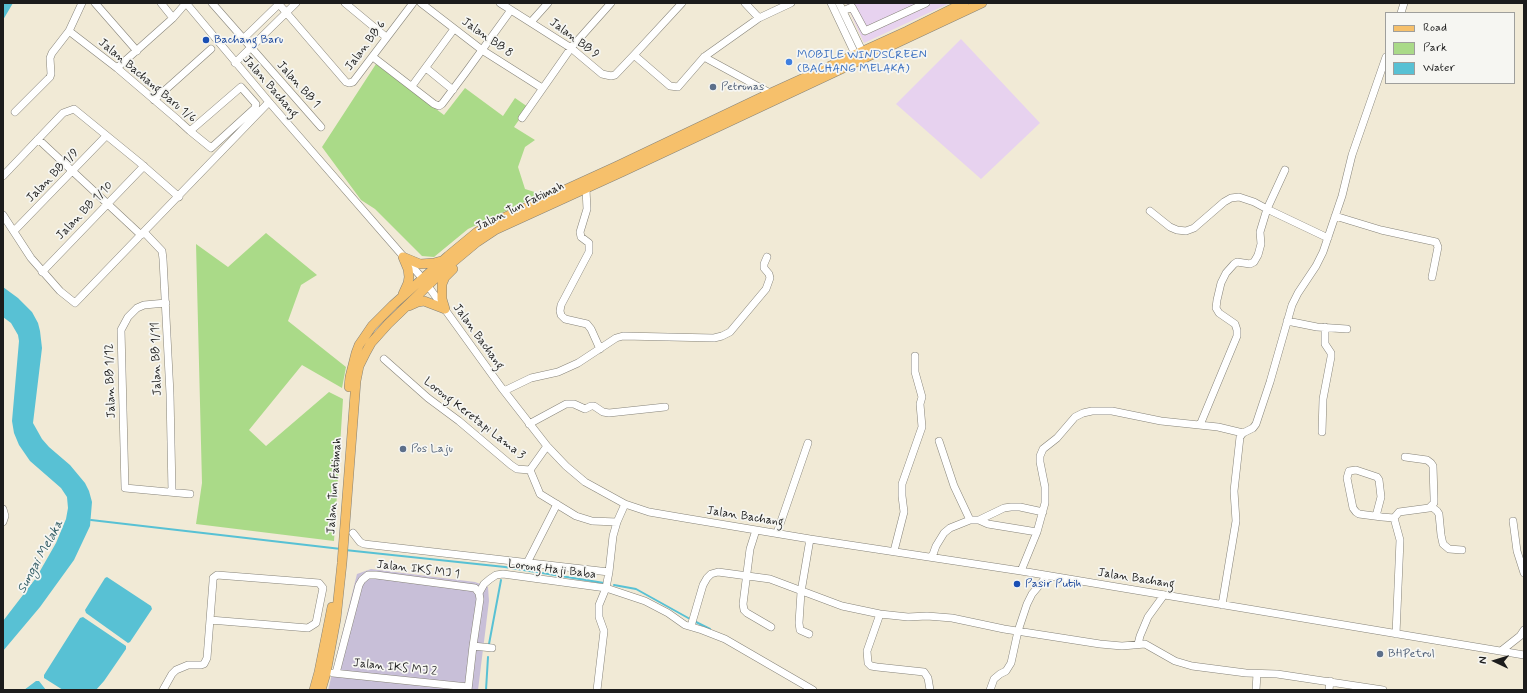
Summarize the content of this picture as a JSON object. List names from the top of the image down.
{
  "streets": {
    "main road": ["Jalan Tun Fatimah"],
    "street": [
      "Jalan BB 8",
      "Jalan BB 9",
      "Jalan BB 6",
      "Jalan Bachang Baru 1/6",
      "Jalan BB 1",
      "Jalan Bachang",
      "Jalan BB 1/9",
      "Jalan BB 1/10",
      "Jalan BB 1/11",
      "Jalan BB 1/12",
      "Lorong Keretapi Lama 3",
      "Jalan IKS MJ 1",
      "Lorong Haji Baba",
      "Jalan IKS MJ 2"
    ]
  },
  "crossings": [
    ["Jalan Bachang", "Jalan Tun Fatimah"],
    ["Jalan Bachang", "Lorong Keretapi Lama 3"],
    ["Jalan BB 1/9", "Jalan BB 1/11"],
    ["Jalan Tun Fatimah", "Jalan IKS MJ 2"],
    ["Jalan BB 1/10", "Jalan BB 1/11"],
    ["Jalan BB 1/11", "Jalan BB 1/12"],
    ["Jalan IKS MJ 1", "Lorong Haji Baba"],
    ["Jalan IKS MJ 1", "Jalan IKS MJ 2"]
  ],
  "water": ["Sungai Melaka"],
  "places": [
    "Bachang Baru",
    "MOBILE WINDSCREEN (BACHANG MELAKA)",
    "Petronas",
    "Pos Laju",
    "Pasir Putih",
    "BHPetrol"
  ],
  "legend": ["Road", "Park", "Water"],
  "north": "left"
}
